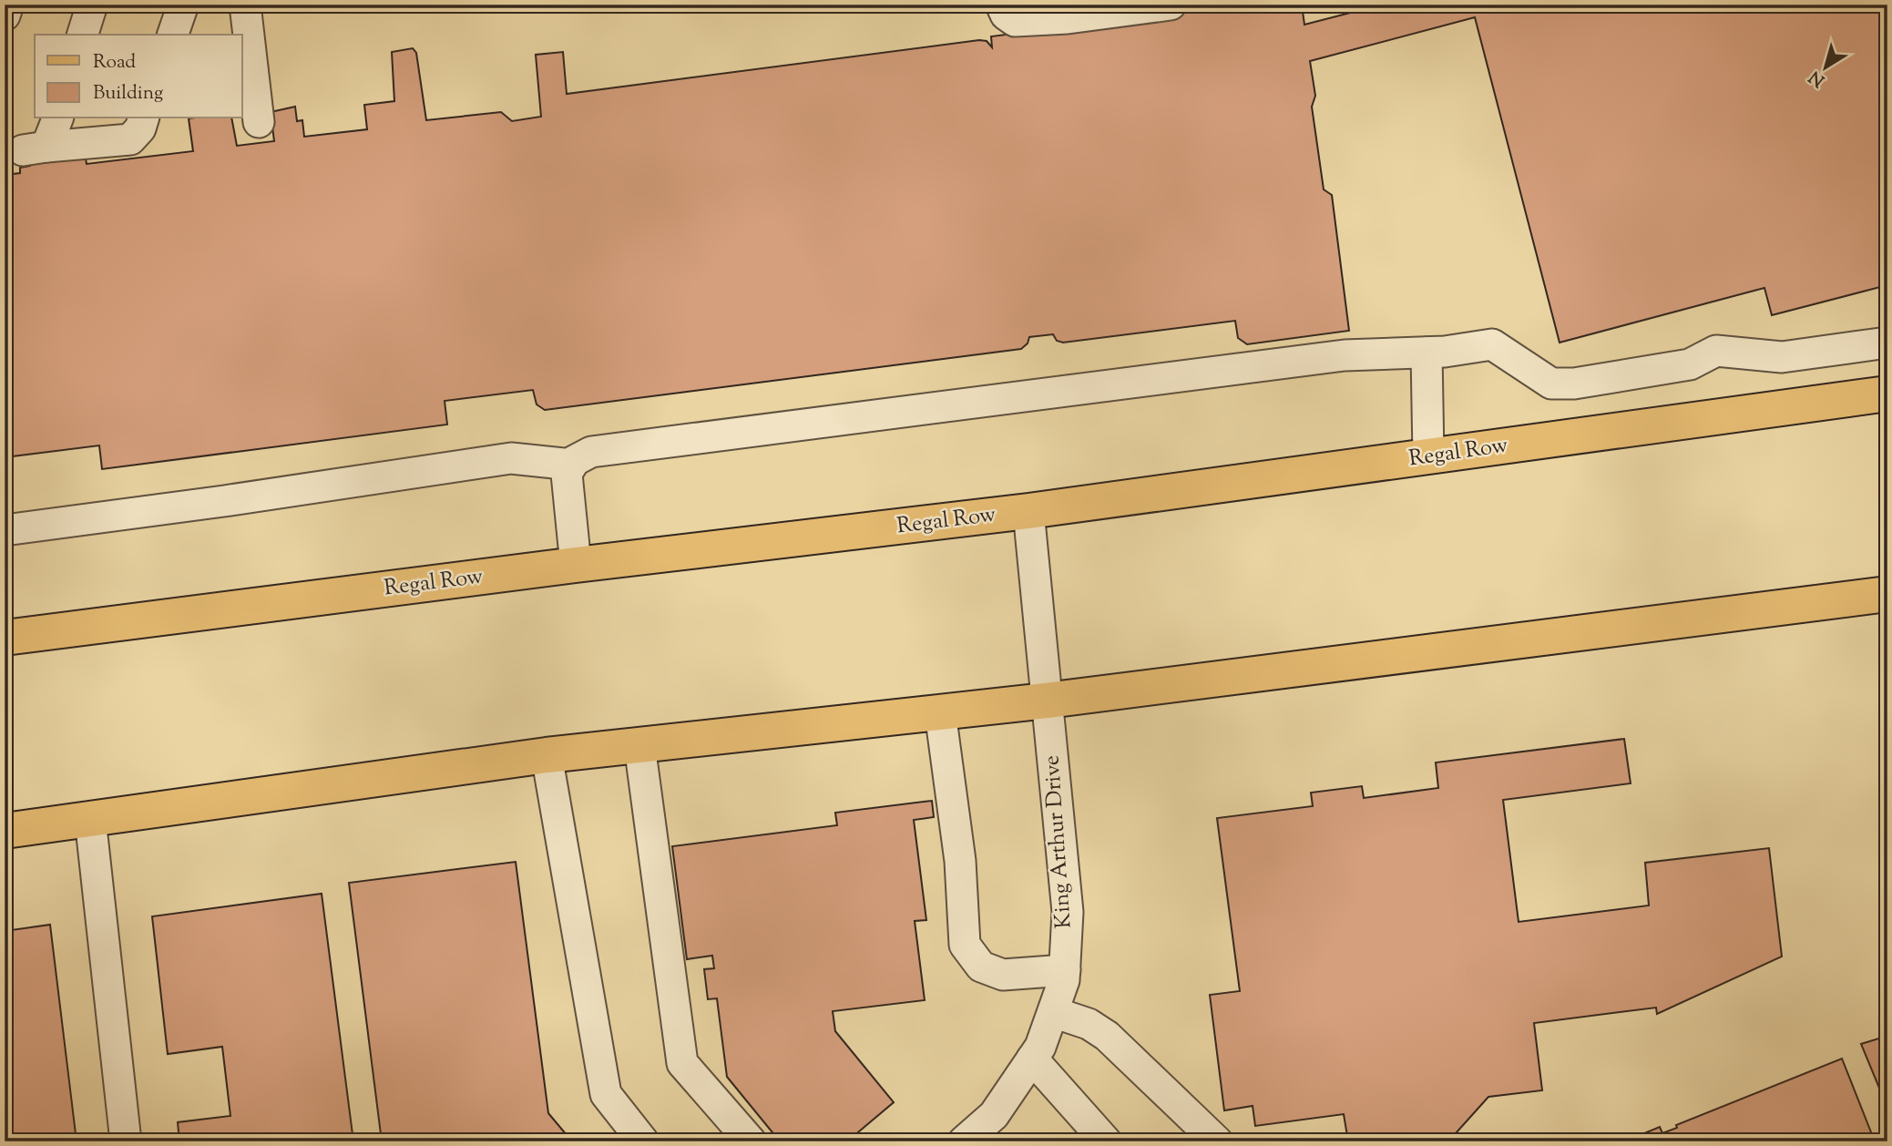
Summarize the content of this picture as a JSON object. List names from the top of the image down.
{
  "streets": {
    "main road": ["Regal Row"],
    "street": ["King Arthur Drive"]
  },
  "crossings": [
    ["Regal Row", "King Arthur Drive"]
  ],
  "legend": ["Road", "Building"],
  "north": "bottom left"
}
